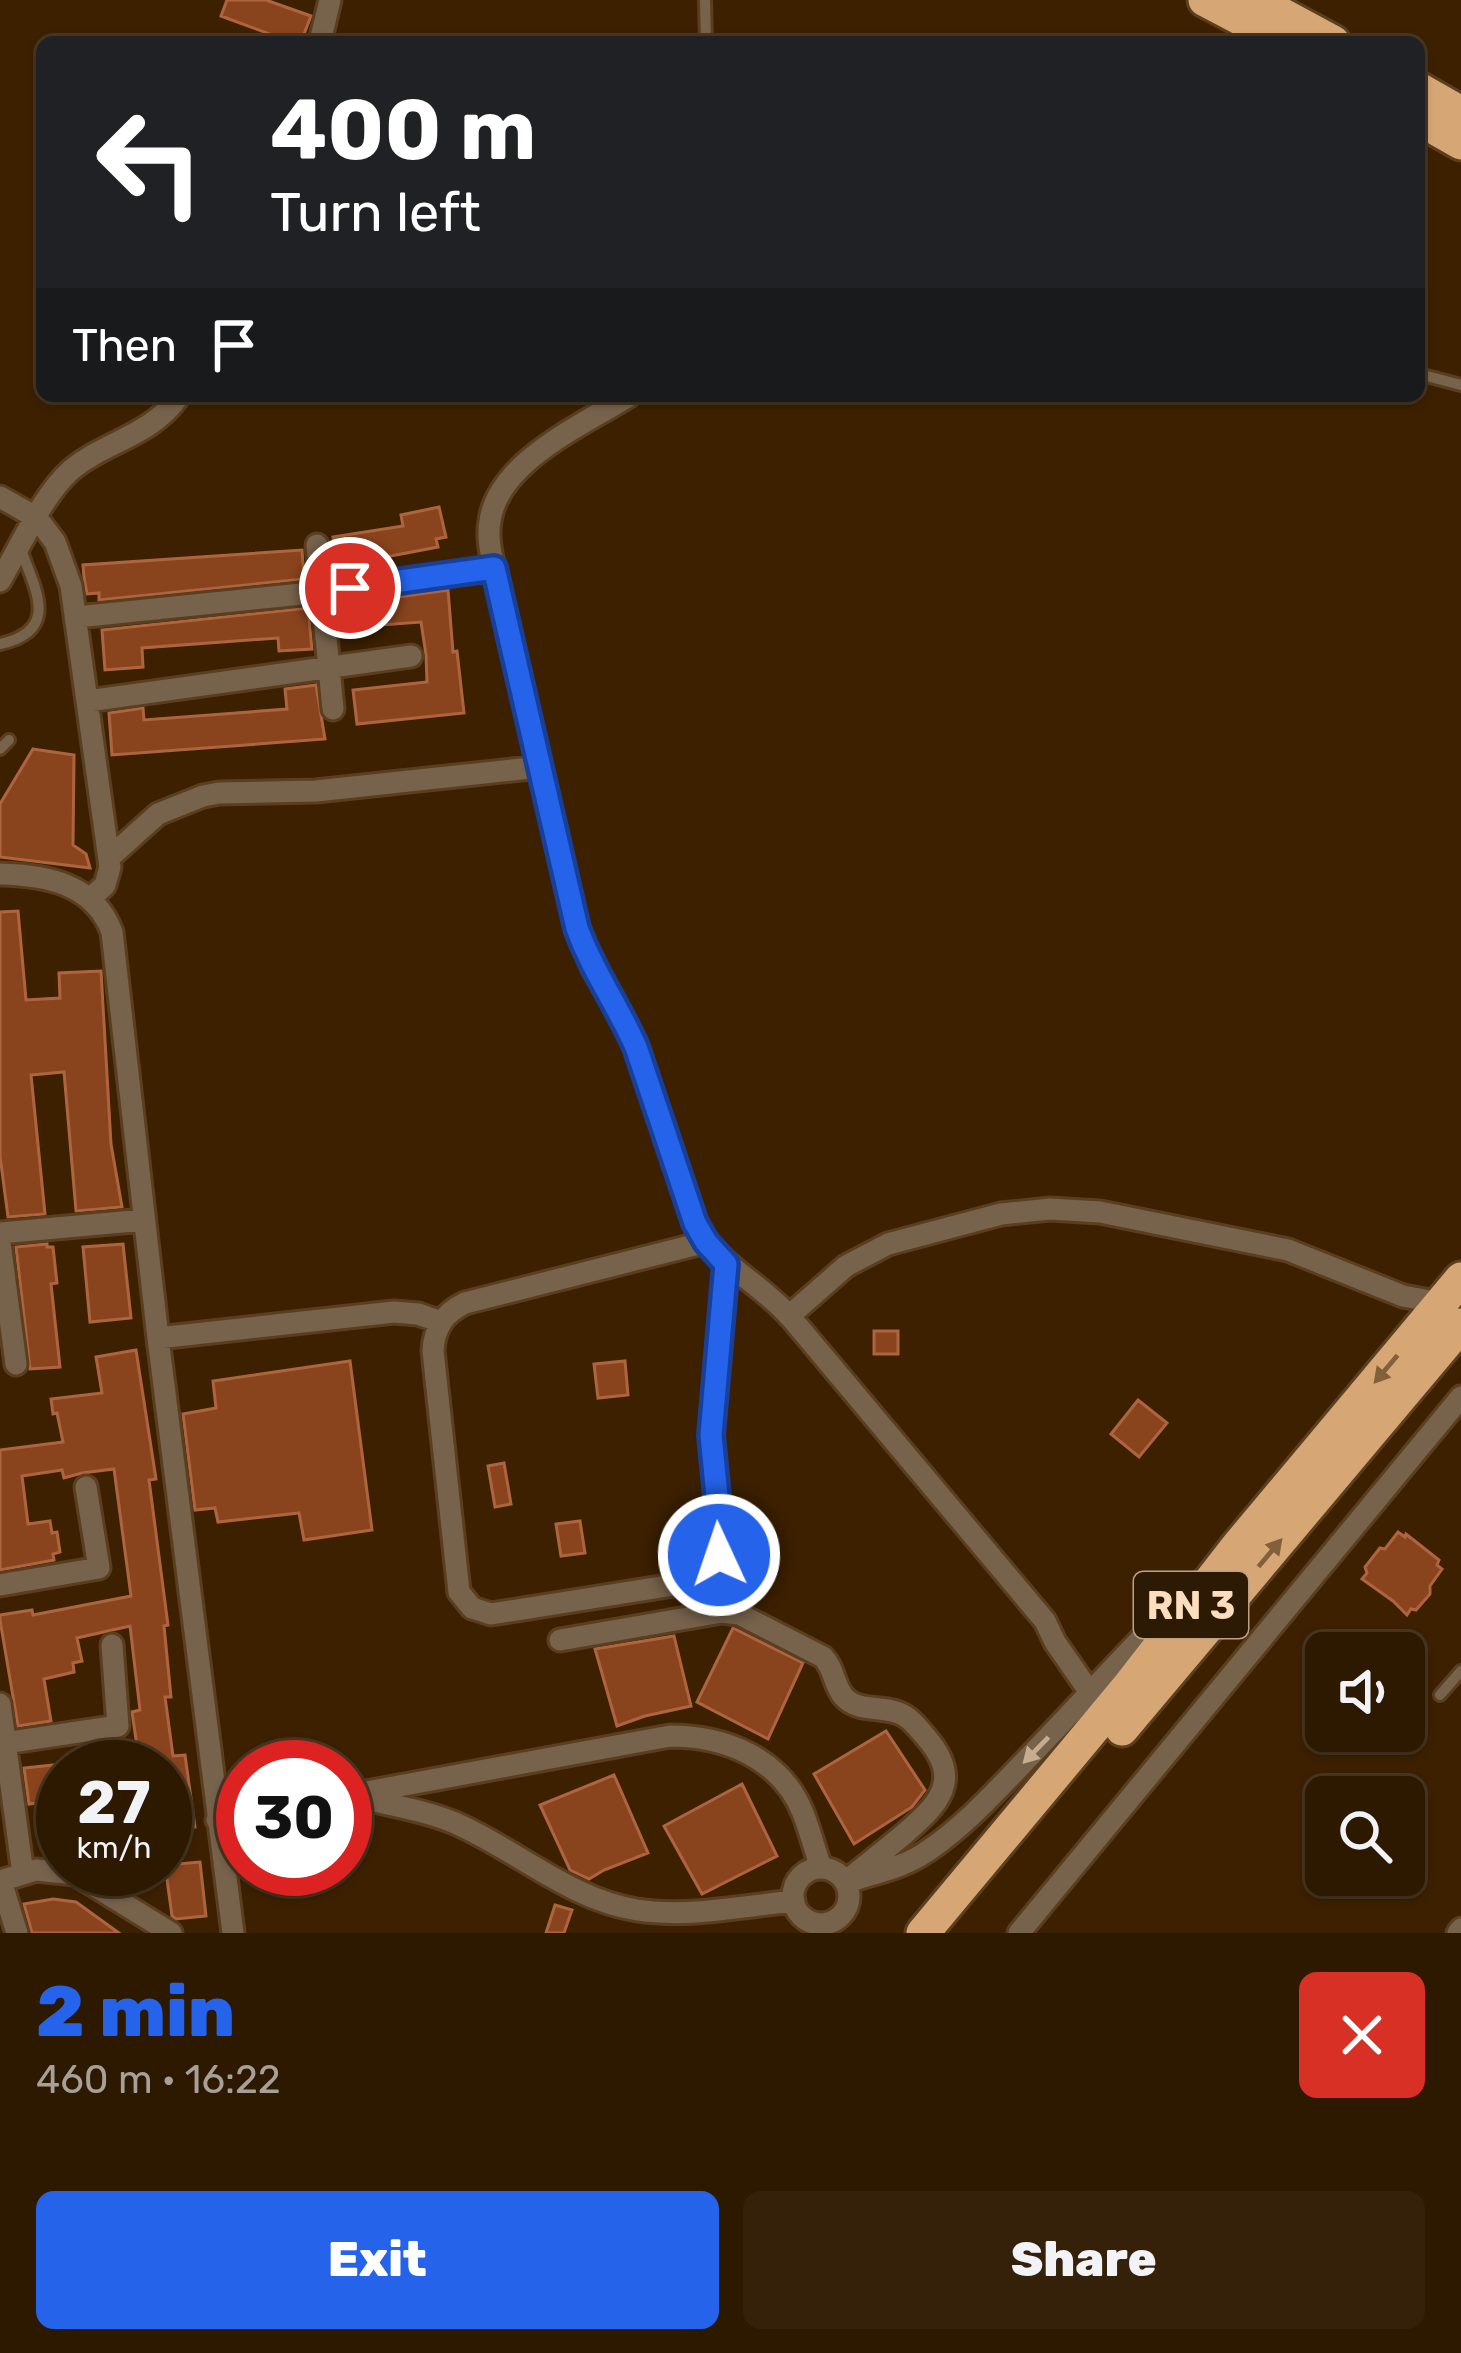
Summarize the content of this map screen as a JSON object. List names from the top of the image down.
{
  "streets": {
    "highway": ["RN 3"]
  },
  "page": {
    "turn": ["400 m", "Turn left"],
    "then": "Then",
    "speed": "27 km/h",
    "limit": "30",
    "heading": ["2 min", "460 m · 16:22"],
    "buttons": ["Exit", "Share"]
  }
}
